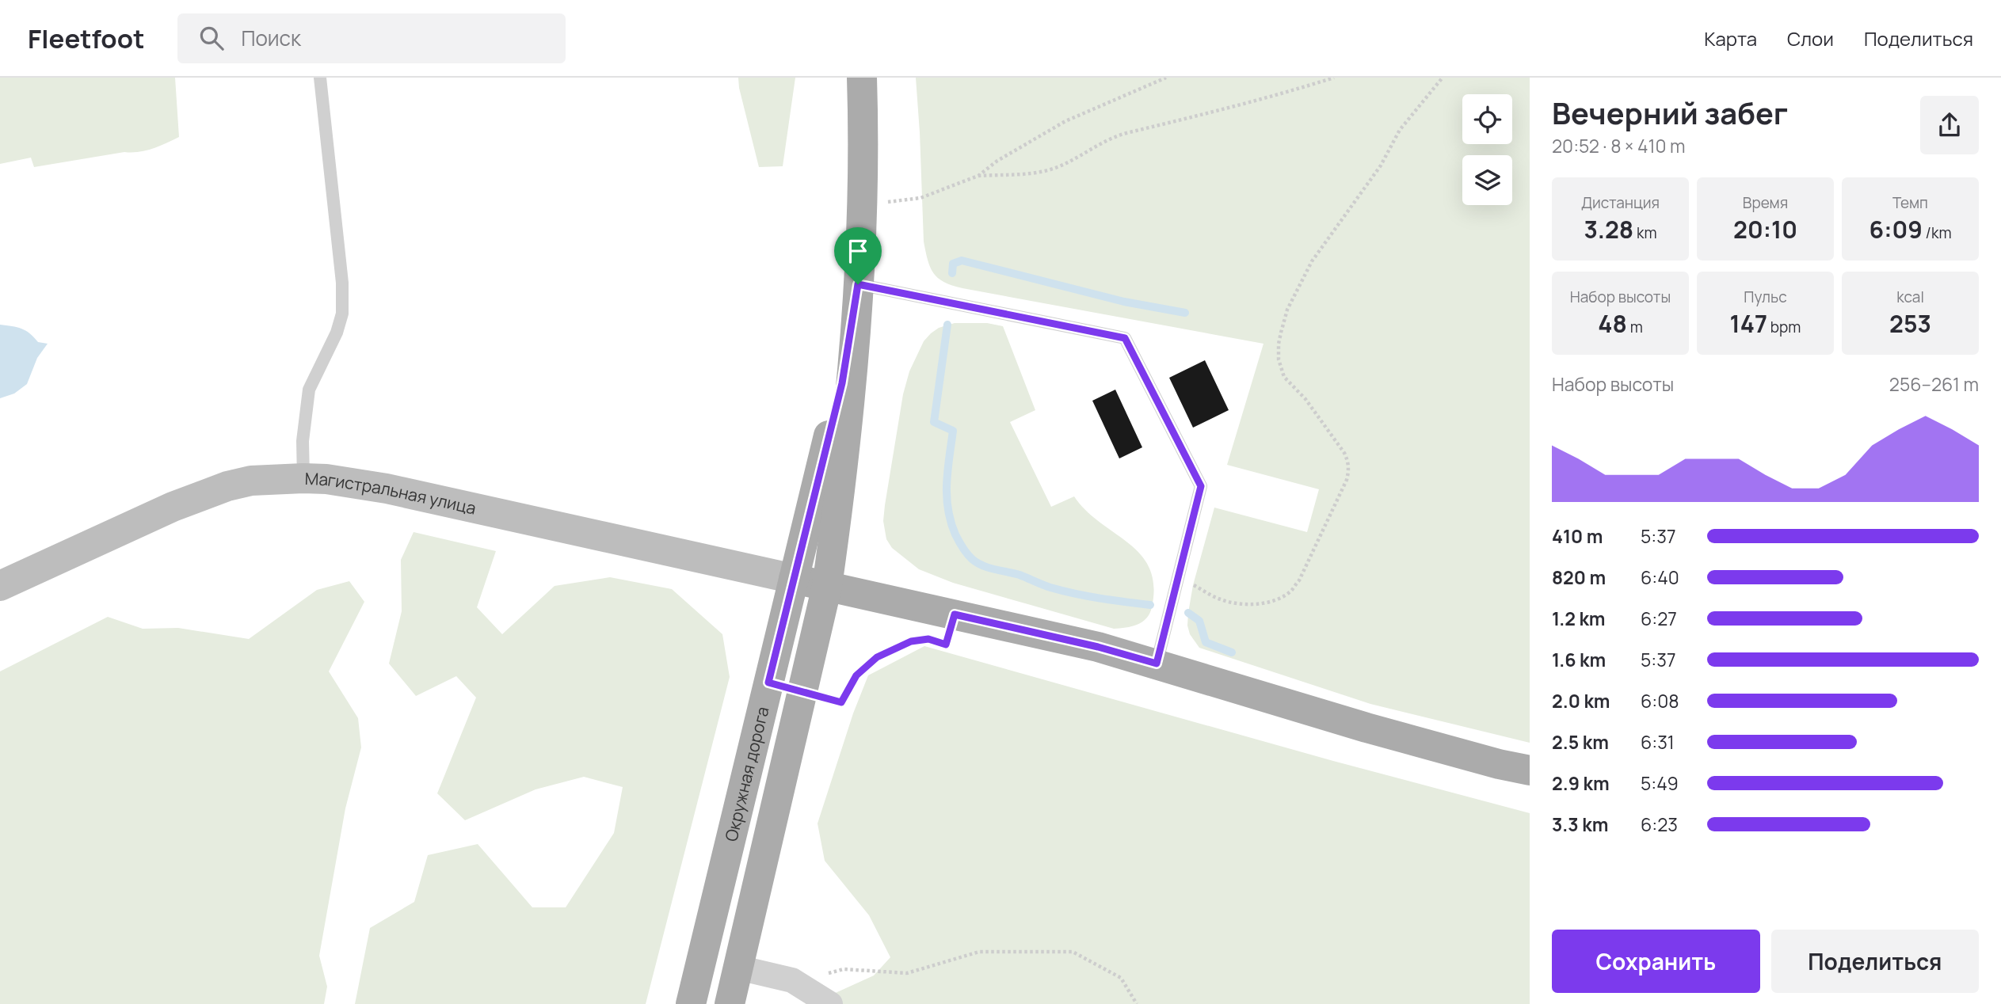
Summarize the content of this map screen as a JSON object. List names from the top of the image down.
{
  "streets": {
    "main road": ["Магистральная улица", "Окружная дорога"]
  },
  "crossings": [
    ["Магистральная улица", "Окружная дорога"]
  ],
  "page": {
    "header": "Fleetfoot",
    "search": "Поиск",
    "nav": ["Карта", "Слои", "Поделиться"],
    "heading": ["Вечерний забег", "20:52 · 8 × 410 m"],
    "stats": [
      ["Дистанция", "3.28 km"],
      ["Время", "20:10"],
      ["Темп", "6:09 /km"],
      ["Набор высоты", "48 m"],
      ["Пульс", "147 bpm"],
      ["kcal", "253"]
    ],
    "chart": ["Набор высоты", "256–261 m"],
    "list": [
      {
        "name": "410 m",
        "note": "5:37"
      },
      {
        "name": "820 m",
        "note": "6:40"
      },
      {
        "name": "1.2 km",
        "note": "6:27"
      },
      {
        "name": "1.6 km",
        "note": "5:37"
      },
      {
        "name": "2.0 km",
        "note": "6:08"
      },
      {
        "name": "2.5 km",
        "note": "6:31"
      },
      {
        "name": "2.9 km",
        "note": "5:49"
      },
      {
        "name": "3.3 km",
        "note": "6:23"
      }
    ],
    "buttons": ["Сохранить", "Поделиться"]
  }
}
